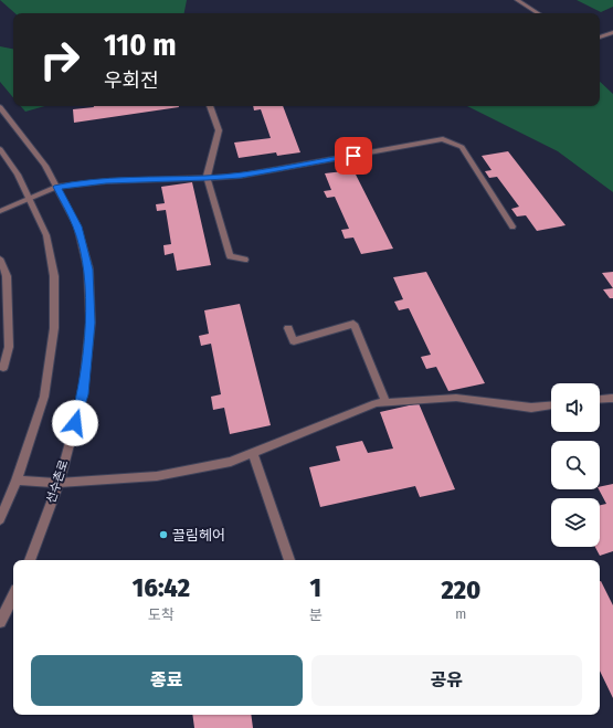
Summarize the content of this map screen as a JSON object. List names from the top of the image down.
{
  "streets": {
    "street": ["선수촌로"]
  },
  "places": ["끌림헤어"],
  "page": {
    "turn": ["110 m", "우회전"],
    "eta": [
      "16:42",
      "도착",
      "1",
      "분",
      "220",
      "m"
    ],
    "buttons": ["종료", "공유"]
  }
}
